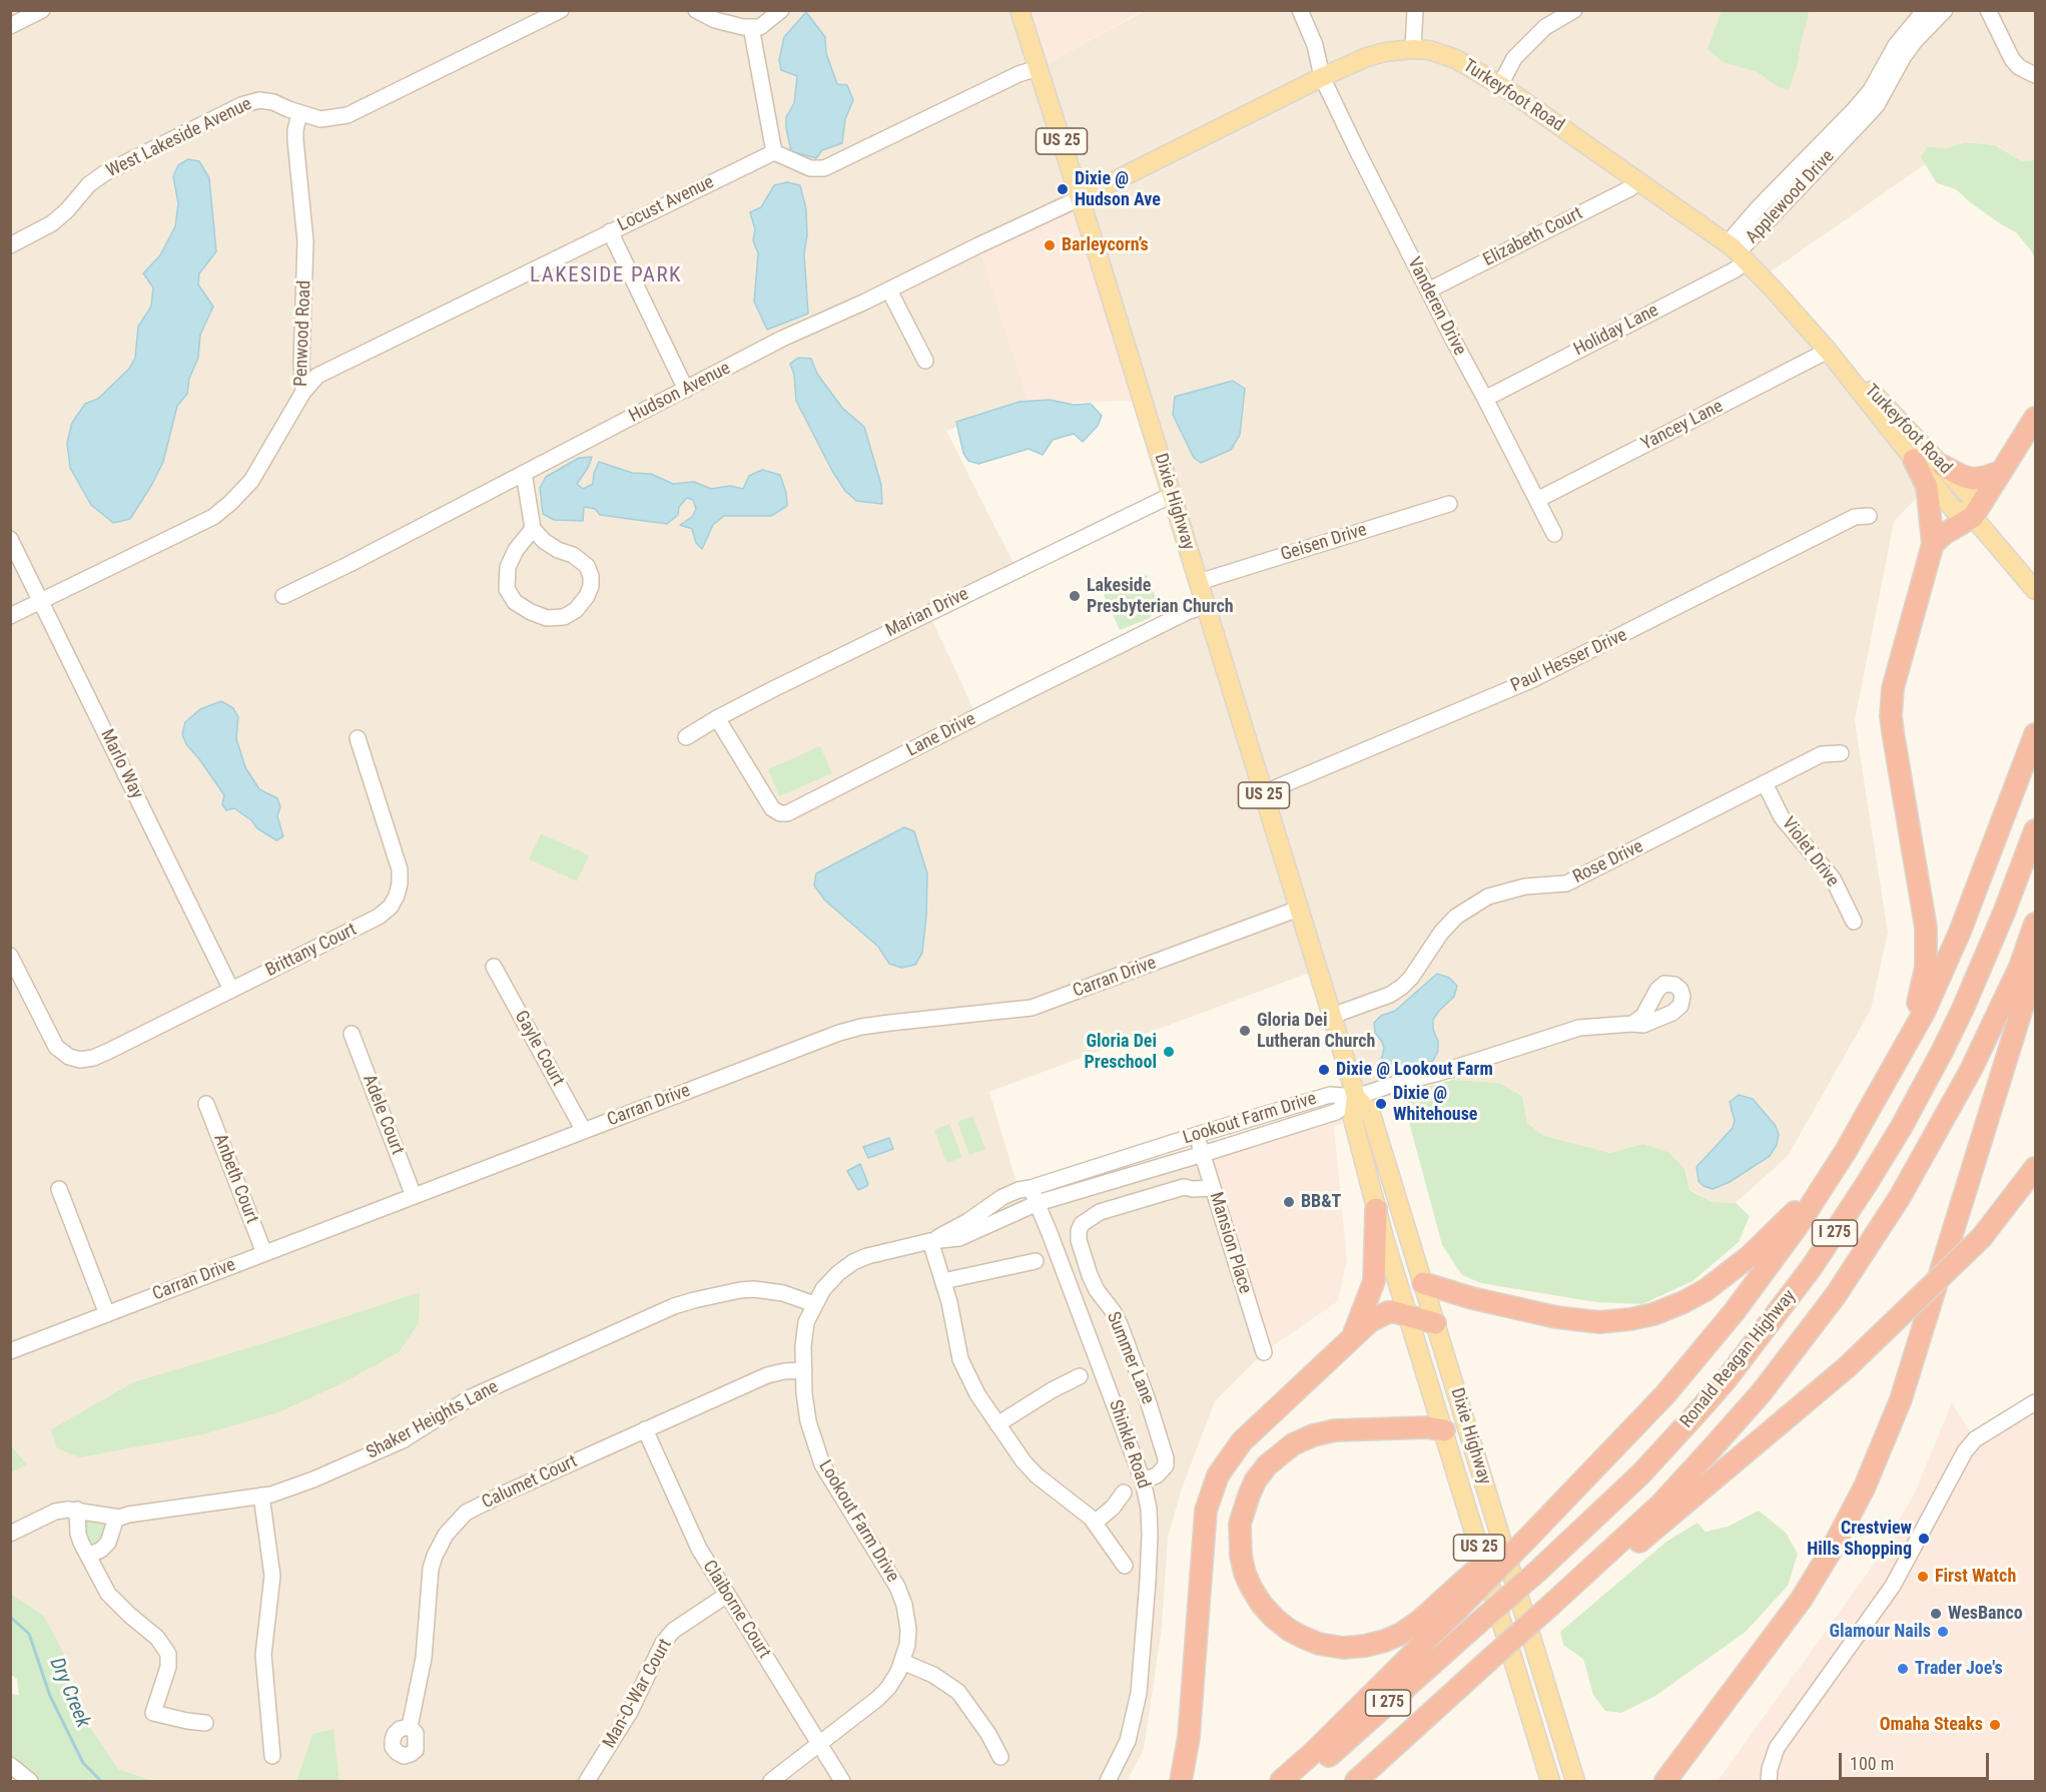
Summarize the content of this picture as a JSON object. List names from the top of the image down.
{
  "streets": {
    "highway": ["I 275", "Ronald Reagan Highway"],
    "main road": ["Turkeyfoot Road", "US 25", "Dixie Highway"],
    "street": [
      "West Lakeside Avenue",
      "Applewood Drive",
      "Locust Avenue",
      "Elizabeth Court",
      "Vanderen Drive",
      "Holiday Lane",
      "Penwood Road",
      "Hudson Avenue",
      "Yancey Lane",
      "Geisen Drive",
      "Marian Drive",
      "Paul Hesser Drive",
      "Lane Drive",
      "Marlo Way",
      "Violet Drive",
      "Rose Drive",
      "Brittany Court",
      "Carran Drive",
      "Gayle Court",
      "Adele Court",
      "Lookout Farm Drive",
      "Anbeth Court",
      "Mansion Place",
      "Summer Lane",
      "Shaker Heights Lane",
      "Shinkle Road",
      "Calumet Court",
      "Claiborne Court",
      "Man-O-War Court"
    ]
  },
  "crossings": [
    ["Turkeyfoot Road", "Applewood Drive"],
    ["Turkeyfoot Road", "Elizabeth Court"],
    ["Turkeyfoot Road", "Vanderen Drive"],
    ["Turkeyfoot Road", "Holiday Lane"],
    ["Turkeyfoot Road", "Hudson Avenue"],
    ["Turkeyfoot Road", "Yancey Lane"],
    ["Turkeyfoot Road", "Dixie Highway"],
    ["West Lakeside Avenue", "Penwood Road"],
    ["Locust Avenue", "Penwood Road"],
    ["Elizabeth Court", "Vanderen Drive"],
    ["Vanderen Drive", "Holiday Lane"],
    ["Vanderen Drive", "Yancey Lane"],
    ["Penwood Road", "Marlo Way"],
    ["Hudson Avenue", "Dixie Highway"],
    ["Dixie Highway", "Geisen Drive"],
    ["Dixie Highway", "Marian Drive"],
    ["Dixie Highway", "Paul Hesser Drive"],
    ["Dixie Highway", "Lane Drive"],
    ["Dixie Highway", "Rose Drive"],
    ["Dixie Highway", "Carran Drive"],
    ["Dixie Highway", "Lookout Farm Drive"],
    ["Marian Drive", "Lane Drive"],
    ["Marlo Way", "Brittany Court"],
    ["Violet Drive", "Rose Drive"],
    ["Carran Drive", "Gayle Court"],
    ["Carran Drive", "Adele Court"],
    ["Carran Drive", "Anbeth Court"],
    ["Lookout Farm Drive", "Mansion Place"],
    ["Lookout Farm Drive", "Shaker Heights Lane"],
    ["Lookout Farm Drive", "Shinkle Road"],
    ["Lookout Farm Drive", "Calumet Court"],
    ["Lookout Farm Drive", "Claiborne Court"],
    ["Mansion Place", "Summer Lane"],
    ["Summer Lane", "Shinkle Road"],
    ["Calumet Court", "Claiborne Court"],
    ["Claiborne Court", "Man-O-War Court"]
  ],
  "districts": ["LAKESIDE PARK"],
  "water": ["Dry Creek"],
  "places": [
    "Dixie @ Hudson Ave",
    "Barleycorn’s",
    "Lakeside Presbyterian Church",
    "Gloria Dei Lutheran Church",
    "Gloria Dei Preschool",
    "Dixie @ Lookout Farm",
    "Dixie @ Whitehouse",
    "BB&T",
    "Crestview Hills Shopping",
    "First Watch",
    "WesBanco",
    "Glamour Nails",
    "Trader Joe's",
    "Omaha Steaks"
  ],
  "scale_bar": "100 m"
}
